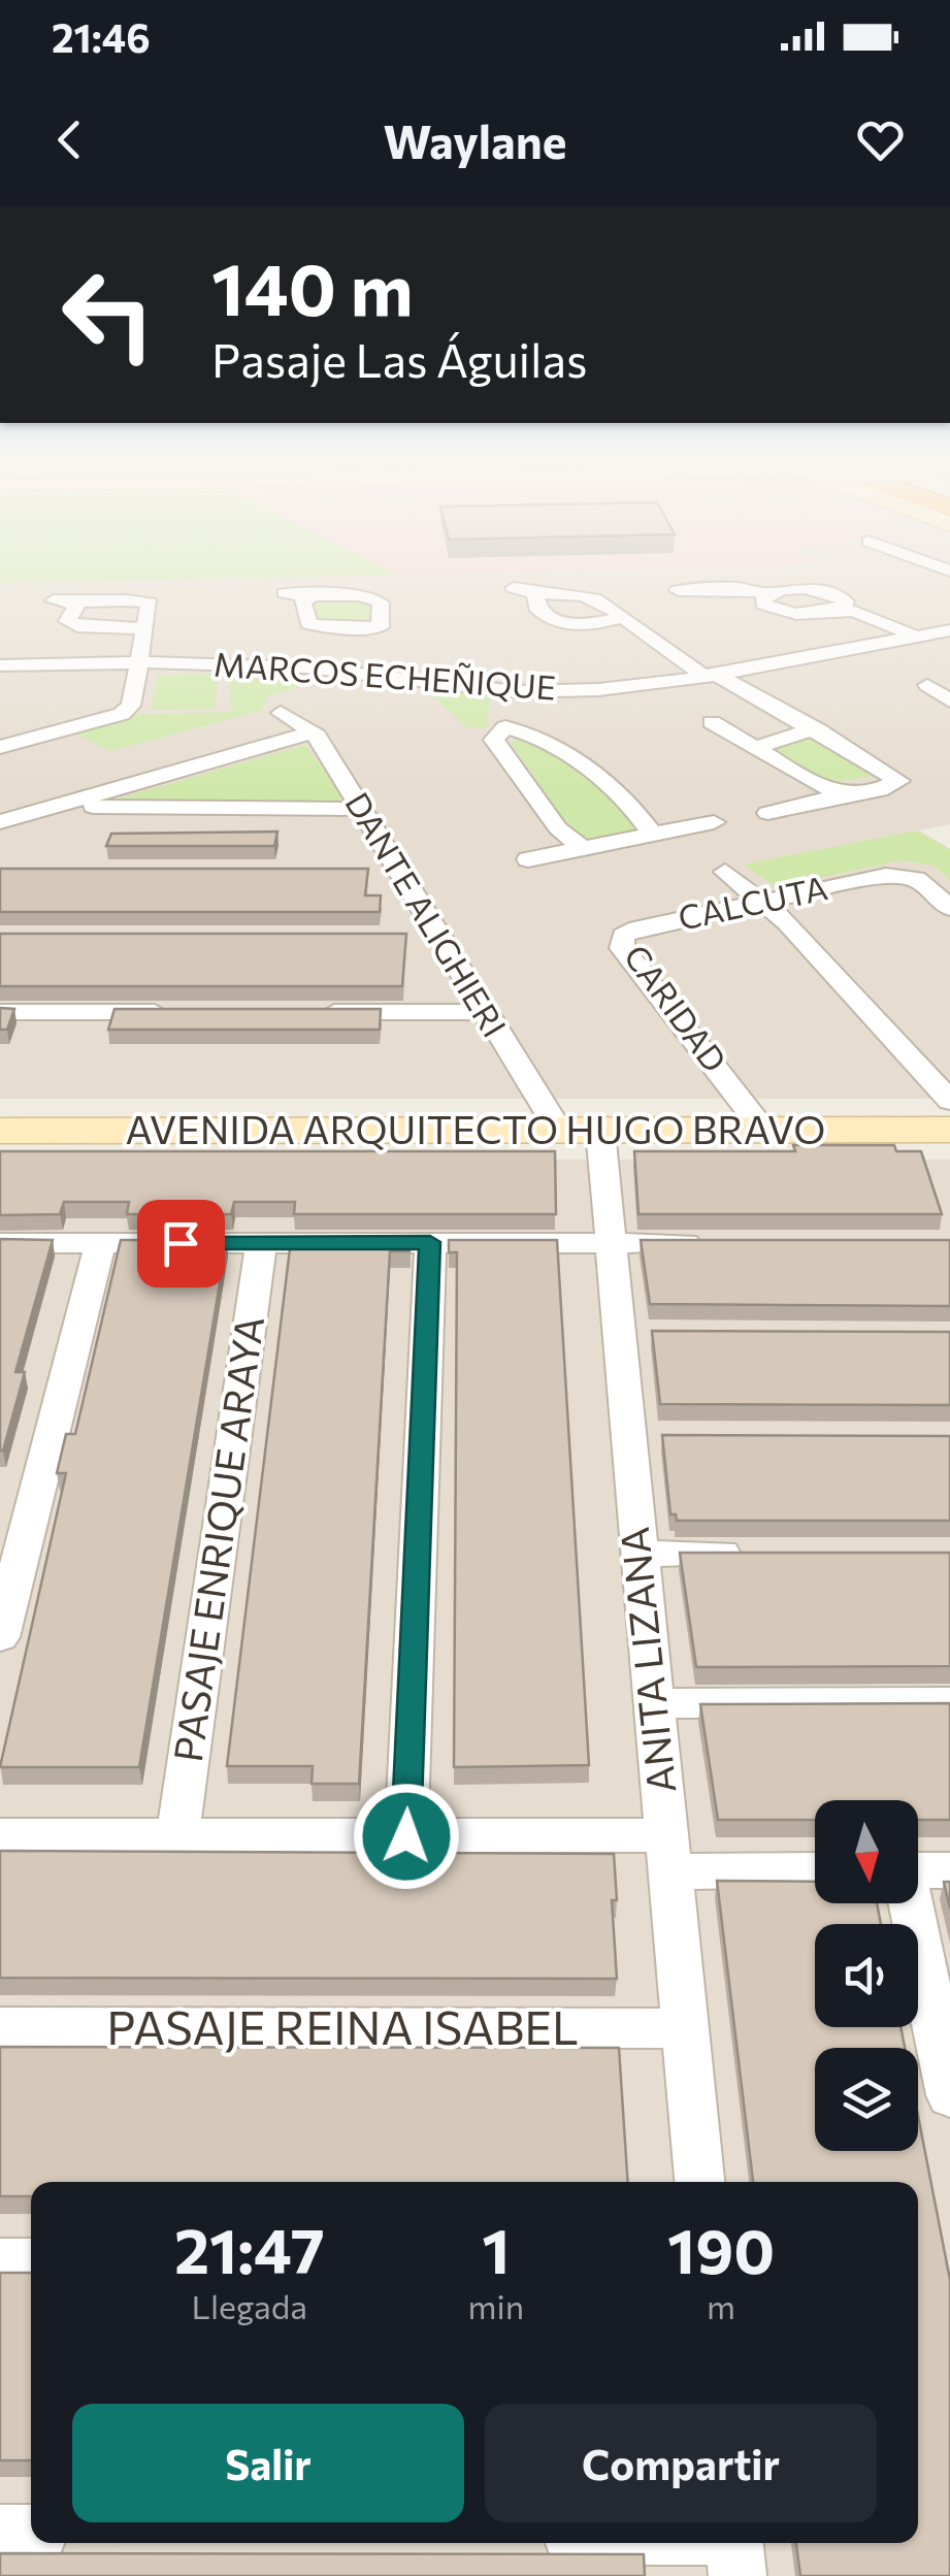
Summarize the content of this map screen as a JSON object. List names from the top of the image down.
{
  "streets": {
    "main road": ["AVENIDA ARQUITECTO HUGO BRAVO"],
    "street": [
      "MARCOS ECHEÑIQUE",
      "CALCUTA",
      "DANTE ALIGHIERI",
      "CARIDAD",
      "PASAJE ENRIQUE ARAYA",
      "ANITA LIZANA",
      "PASAJE REINA ISABEL"
    ]
  },
  "crossings": [
    ["CALCUTA", "CARIDAD"],
    ["DANTE ALIGHIERI", "AVENIDA ARQUITECTO HUGO BRAVO"],
    ["CARIDAD", "AVENIDA ARQUITECTO HUGO BRAVO"],
    ["AVENIDA ARQUITECTO HUGO BRAVO", "ANITA LIZANA"],
    ["ANITA LIZANA", "PASAJE REINA ISABEL"]
  ],
  "north": "bottom",
  "page": {
    "status": "21:46",
    "header": "Waylane",
    "turn": ["140 m", "Pasaje Las Águilas"],
    "eta": [
      "21:47",
      "Llegada",
      "1",
      "min",
      "190",
      "m"
    ],
    "buttons": ["Salir", "Compartir"]
  }
}
